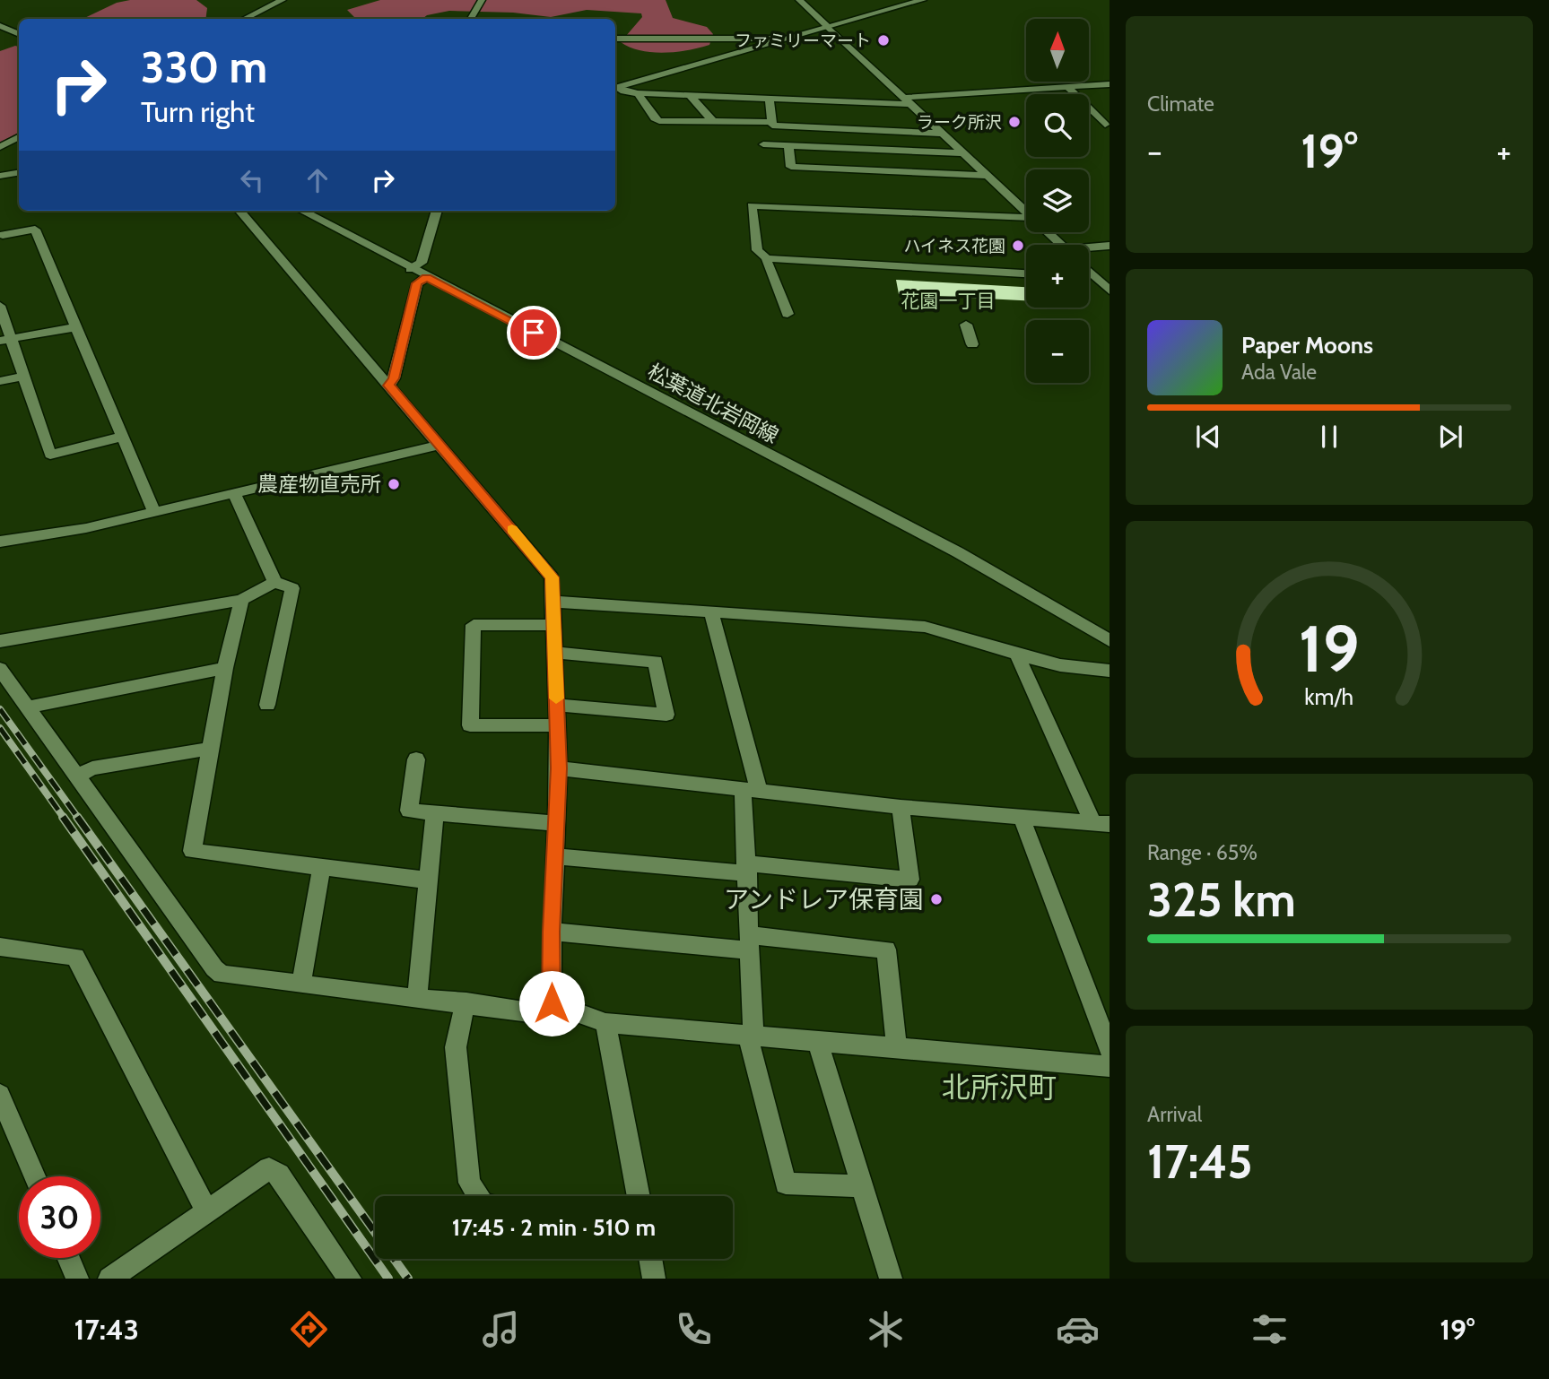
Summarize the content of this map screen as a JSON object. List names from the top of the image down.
{
  "streets": {
    "street": ["松葉道北岩岡線"]
  },
  "districts": ["花園一丁目", "北所沢町"],
  "places": [
    "ファミリーマート",
    "ラーク所沢",
    "ハイネス花園",
    "農産物直売所",
    "アンドレア保育園"
  ],
  "north": "top",
  "page": {
    "tile": [
      "Climate",
      ["Range · 65%", "325 km"],
      ["Arrival", "17:45"]
    ],
    "map_buttons": ["+", "−"],
    "turn": ["330 m", "Turn right"],
    "heat": ["−", "19°", "+"],
    "song": ["Paper Moons", "Ada Vale"],
    "limit": "30",
    "trip": "17:45 · 2 min · 510 m",
    "tabs": ["17:43", "19°"],
    "gauge": ["19", "km/h"]
  }
}
